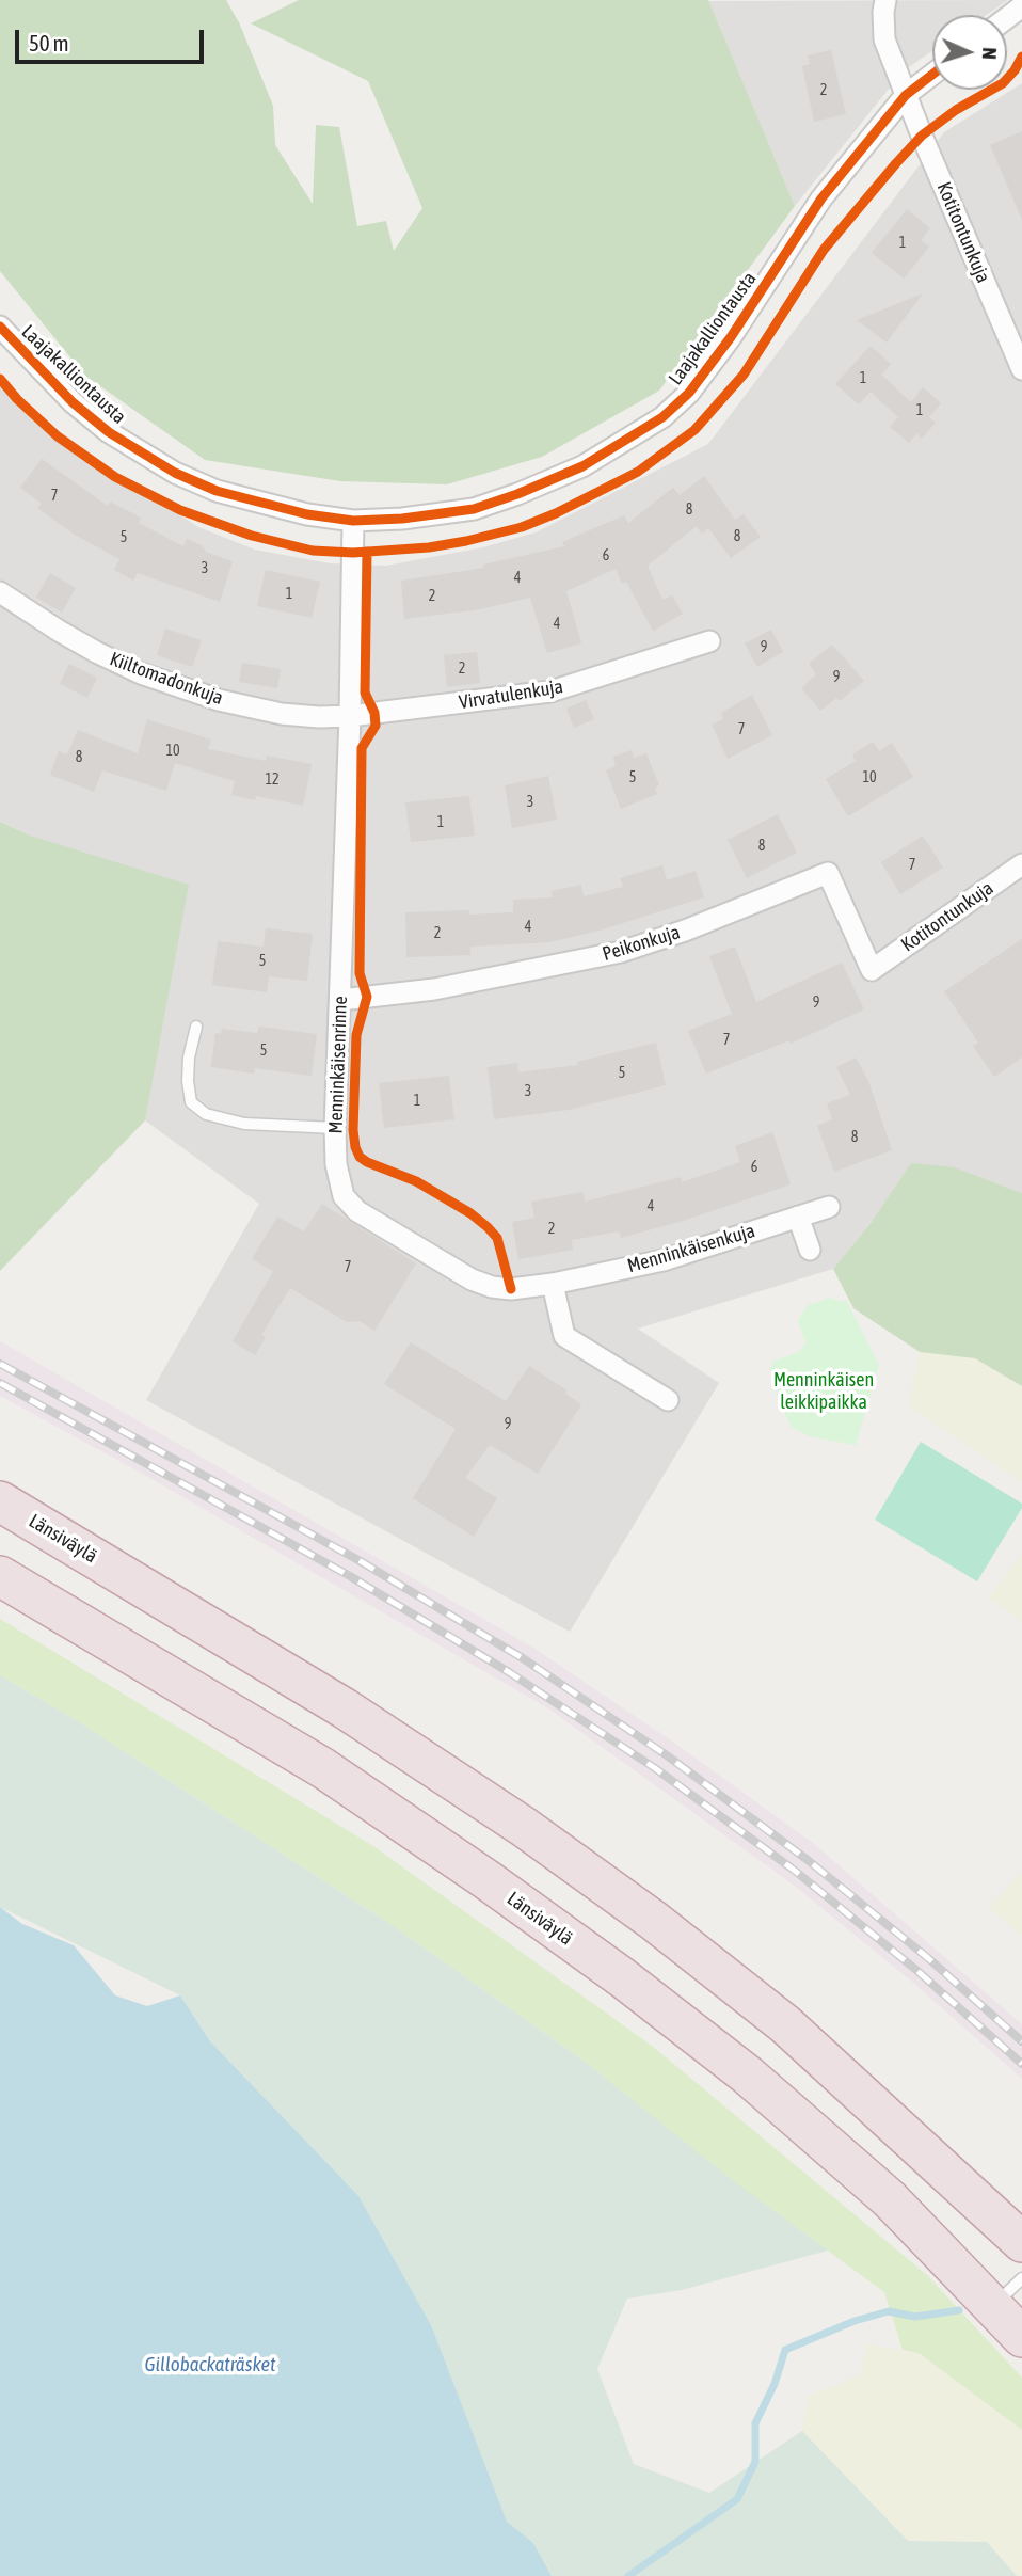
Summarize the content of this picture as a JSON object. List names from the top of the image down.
{
  "streets": {
    "highway": ["Länsiväylä"],
    "street": [
      "Kotitontunkuja",
      "Laajakalliontausta",
      "Kiiltomadonkuja",
      "Virvatulenkuja",
      "Peikonkuja",
      "Menninkäisenrinne",
      "Menninkäisenkuja"
    ]
  },
  "crossings": [
    ["Kotitontunkuja", "Laajakalliontausta"],
    ["Kotitontunkuja", "Peikonkuja"],
    ["Laajakalliontausta", "Menninkäisenrinne"],
    ["Kiiltomadonkuja", "Virvatulenkuja"],
    ["Kiiltomadonkuja", "Menninkäisenrinne"],
    ["Virvatulenkuja", "Menninkäisenrinne"],
    ["Peikonkuja", "Menninkäisenrinne"],
    ["Menninkäisenrinne", "Menninkäisenkuja"]
  ],
  "water": ["Gillobackaträsket"],
  "parks": ["Menninkäisen leikkipaikka"],
  "house_numbers": [
    "2",
    "1",
    "1",
    "1",
    "7",
    "8",
    "8",
    "5",
    "6",
    "3",
    "4",
    "1",
    "2",
    "4",
    "9",
    "2",
    "9",
    "7",
    "10",
    "8",
    "5",
    "10",
    "12",
    "3",
    "1",
    "8",
    "7",
    "4",
    "2",
    "5",
    "9",
    "7",
    "5",
    "5",
    "3",
    "1",
    "8",
    "6",
    "4",
    "2",
    "7",
    "9"
  ],
  "scale_bar": "50 m",
  "north": "right"
}
